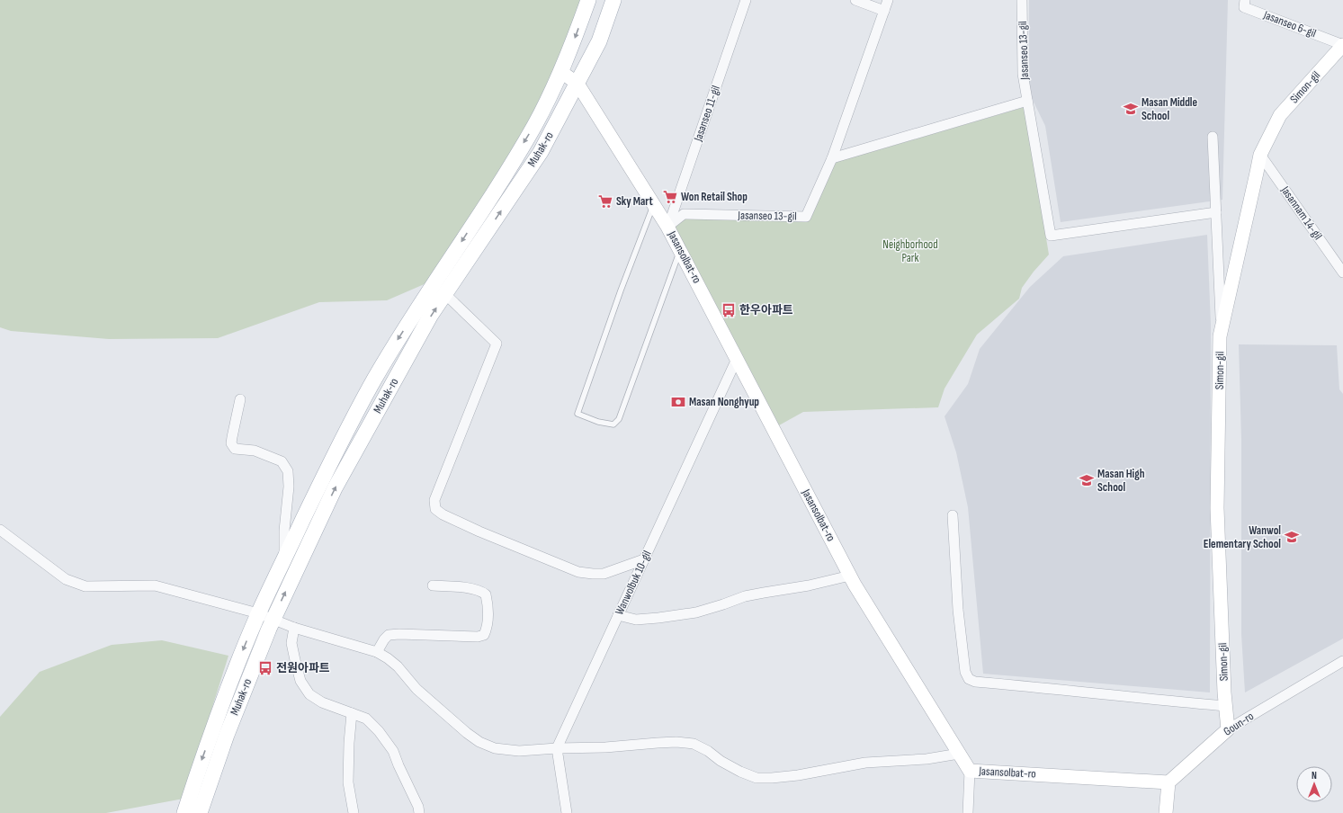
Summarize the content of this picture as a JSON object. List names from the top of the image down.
{
  "streets": {
    "main road": [
      "Simon-gil",
      "Muhak-ro",
      "Jasansolbat-ro",
      "Goun-ro"
    ],
    "street": [
      "Jasanseo 6-gil",
      "Jasanseo 13-gil",
      "Jasanseo 11-gil",
      "Jasannam 14-gil",
      "Wanwolbuk 10-gil"
    ]
  },
  "crossings": [
    ["Jasanseo 6-gil", "Simon-gil"],
    ["Jasanseo 13-gil", "Jasanseo 11-gil"],
    ["Jasanseo 13-gil", "Jasansolbat-ro"],
    ["Simon-gil", "Jasannam 14-gil"],
    ["Simon-gil", "Goun-ro"],
    ["Jasanseo 11-gil", "Jasansolbat-ro"],
    ["Muhak-ro", "Jasansolbat-ro"],
    ["Jasansolbat-ro", "Wanwolbuk 10-gil"],
    ["Jasansolbat-ro", "Goun-ro"]
  ],
  "parks": ["Neighborhood Park"],
  "places": {
    "school or university": ["Masan Middle School", "Masan High School", "Wanwol Elementary School"],
    "supermarket": ["Won Retail Shop", "Sky Mart"],
    "bus stop": ["한우아파트", "전원아파트"],
    "bank": ["Masan Nonghyup"]
  },
  "north": "top"
}
